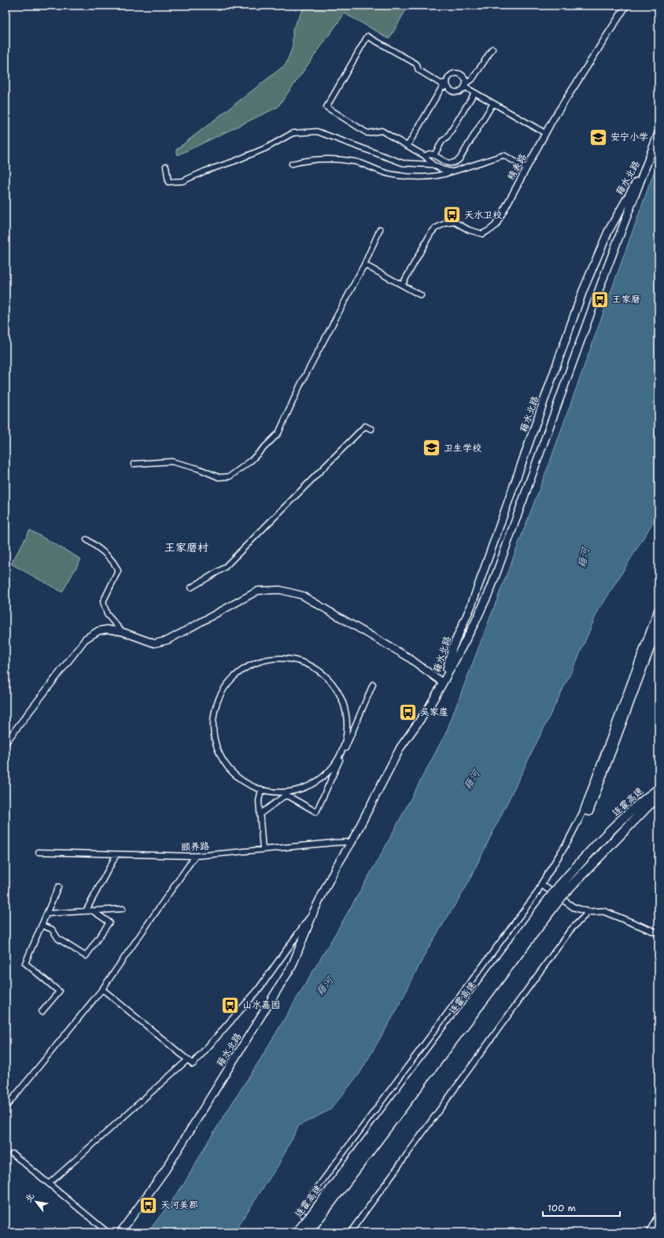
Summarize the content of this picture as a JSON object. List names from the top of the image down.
{
  "streets": {
    "highway": ["连霍高速"],
    "main road": ["藉水北路"],
    "street": ["精表路", "颐养路"]
  },
  "crossings": [
    ["藉水北路", "颐养路"]
  ],
  "districts": ["王家磨村"],
  "water": ["藉河"],
  "places": {
    "school or university": ["安宁小学", "卫生学校"],
    "bus stop": [
      "天水卫校",
      "王家磨",
      "吴家崖",
      "山水嘉园",
      "天河美郡"
    ]
  },
  "scale_bar": "100 m",
  "north": "top left"
}
